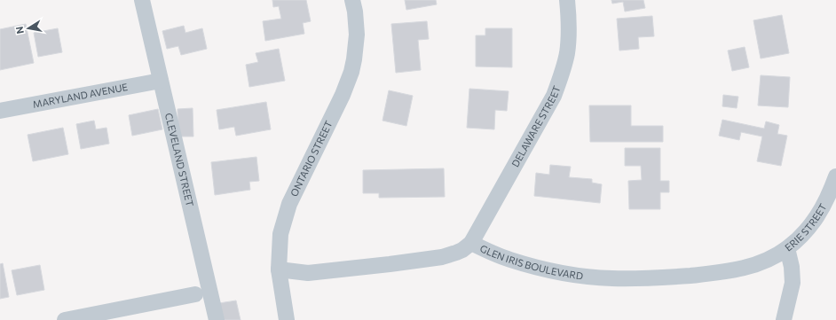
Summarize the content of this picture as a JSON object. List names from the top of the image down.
{
  "streets": {
    "street": [
      "MARYLAND AVENUE",
      "DELAWARE STREET",
      "ONTARIO STREET",
      "CLEVELAND STREET",
      "ERIE STREET",
      "GLEN IRIS BOULEVARD"
    ]
  },
  "crossings": [
    ["MARYLAND AVENUE", "CLEVELAND STREET"],
    ["DELAWARE STREET", "GLEN IRIS BOULEVARD"],
    ["ONTARIO STREET", "GLEN IRIS BOULEVARD"],
    ["ERIE STREET", "GLEN IRIS BOULEVARD"]
  ],
  "north": "left"
}
